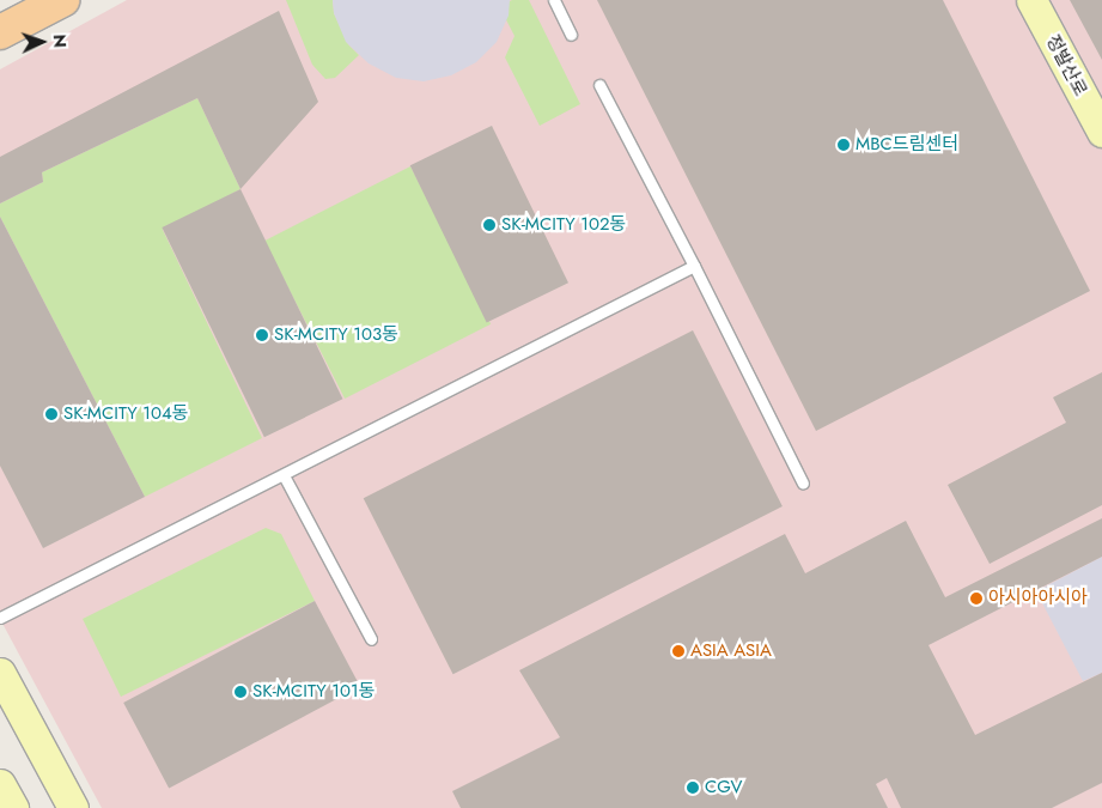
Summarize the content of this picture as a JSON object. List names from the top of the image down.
{
  "streets": {
    "main road": ["정발산로"]
  },
  "places": [
    "MBC드림센터",
    "SK-MCITY 102동",
    "SK-MCITY 103동",
    "SK-MCITY 104동",
    "아시아아시아",
    "ASIA ASIA",
    "SK-MCITY 101동",
    "CGV"
  ],
  "north": "right"
}
